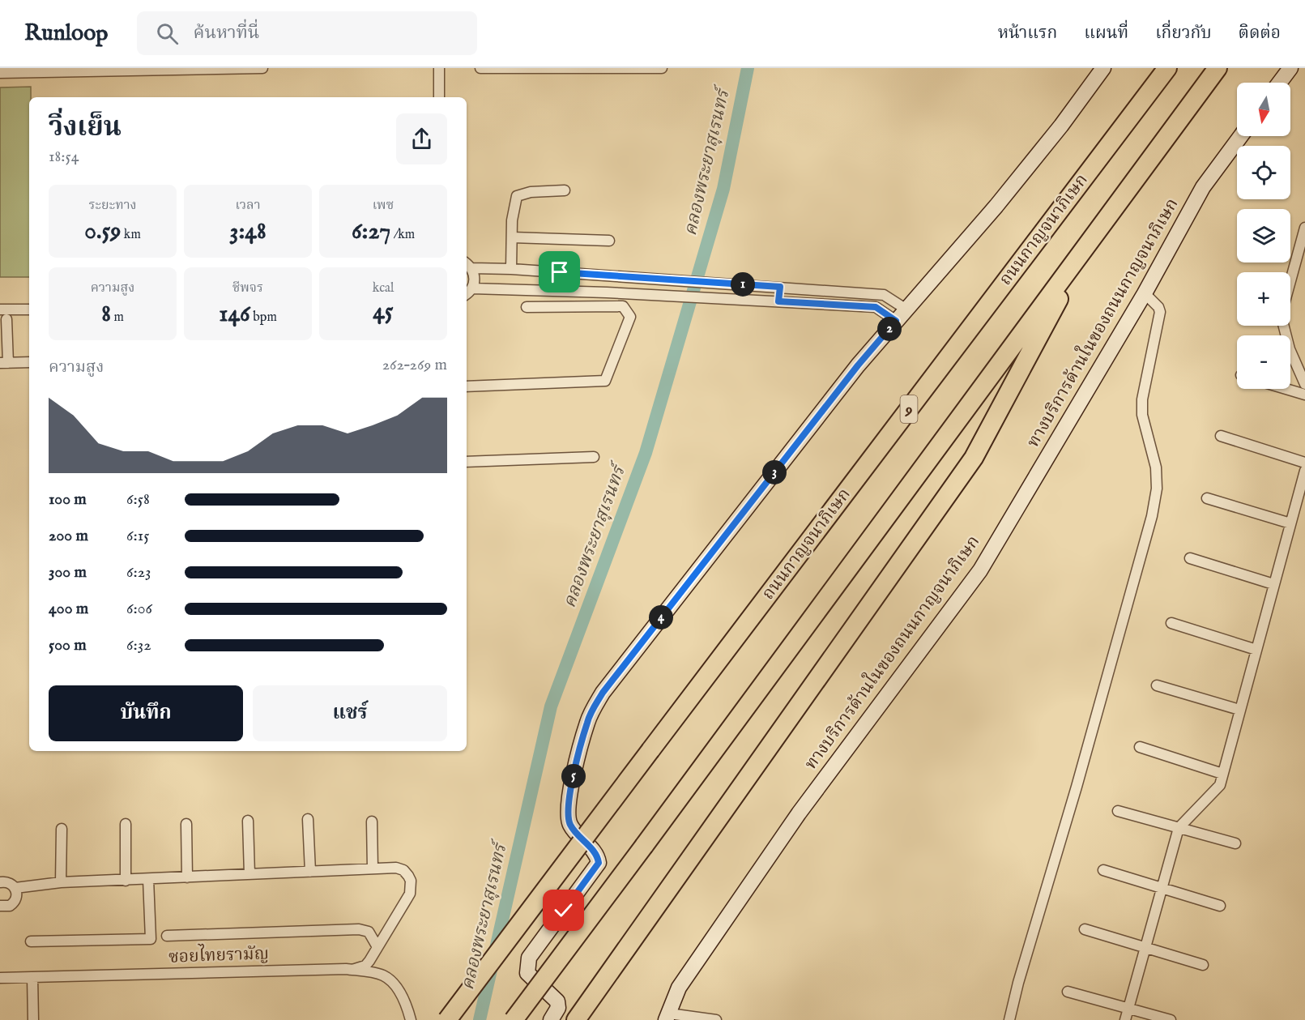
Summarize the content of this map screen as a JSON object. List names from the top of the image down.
{
  "streets": {
    "highway": ["ถนนกาญจนาภิเษก", "9"],
    "main road": ["ทางบริการด้านในของถนนกาญจนาภิเษก"],
    "street": ["ซอยไทยรามัญ"]
  },
  "water": ["คลองพระยาสุเรนทร์"],
  "north": "bottom",
  "page": {
    "header": "Runloop",
    "search": "ค้นหาที่นี่",
    "nav": [
      "หน้าแรก",
      "แผนที่",
      "เกี่ยวกับ",
      "ติดต่อ"
    ],
    "map_buttons": ["+", "−"],
    "heading": ["วิ่งเย็น", "18:54"],
    "stats": [
      ["ระยะทาง", "0.59 km"],
      ["เวลา", "3:48"],
      ["เพซ", "6:27 /km"],
      ["ความสูง", "8 m"],
      ["ชีพจร", "146 bpm"],
      ["kcal", "45"]
    ],
    "pins": [
      "1",
      "2",
      "3",
      "4",
      "5"
    ],
    "chart": ["ความสูง", "262–269 m"],
    "list": [
      {
        "name": "100 m",
        "note": "6:58"
      },
      {
        "name": "200 m",
        "note": "6:15"
      },
      {
        "name": "300 m",
        "note": "6:23"
      },
      {
        "name": "400 m",
        "note": "6:06"
      },
      {
        "name": "500 m",
        "note": "6:32"
      }
    ],
    "buttons": ["บันทึก", "แชร์"]
  }
}
